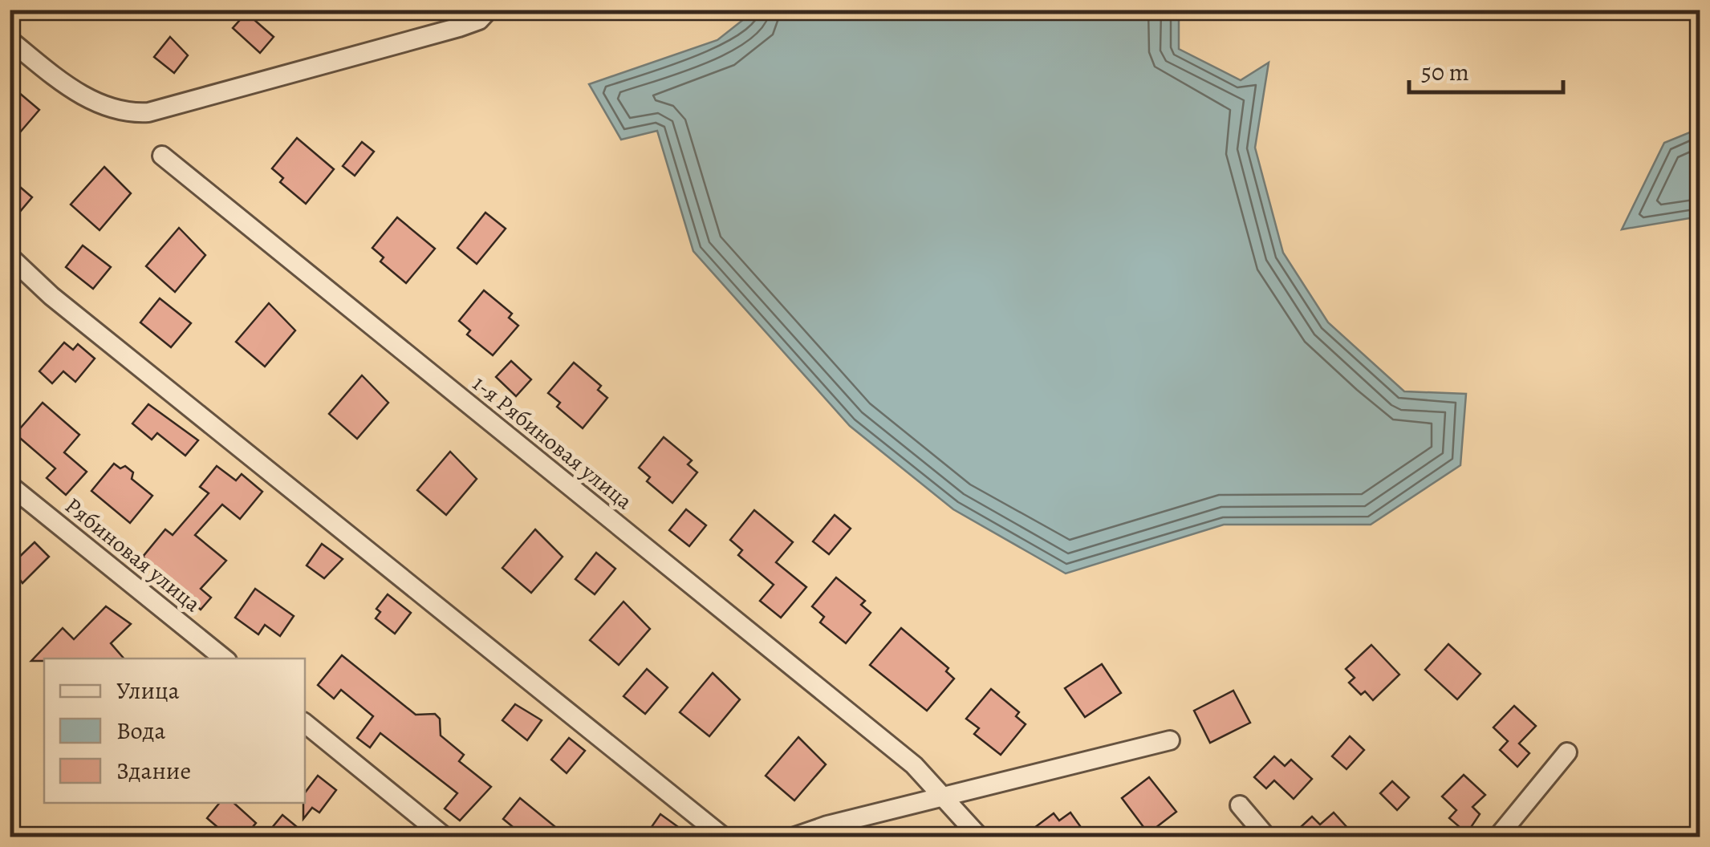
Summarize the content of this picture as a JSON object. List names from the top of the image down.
{
  "streets": {
    "street": ["1-я Рябиновая улица", "Рябиновая улица"]
  },
  "legend": ["Улица", "Вода", "Здание"],
  "scale_bar": "50 m"
}
